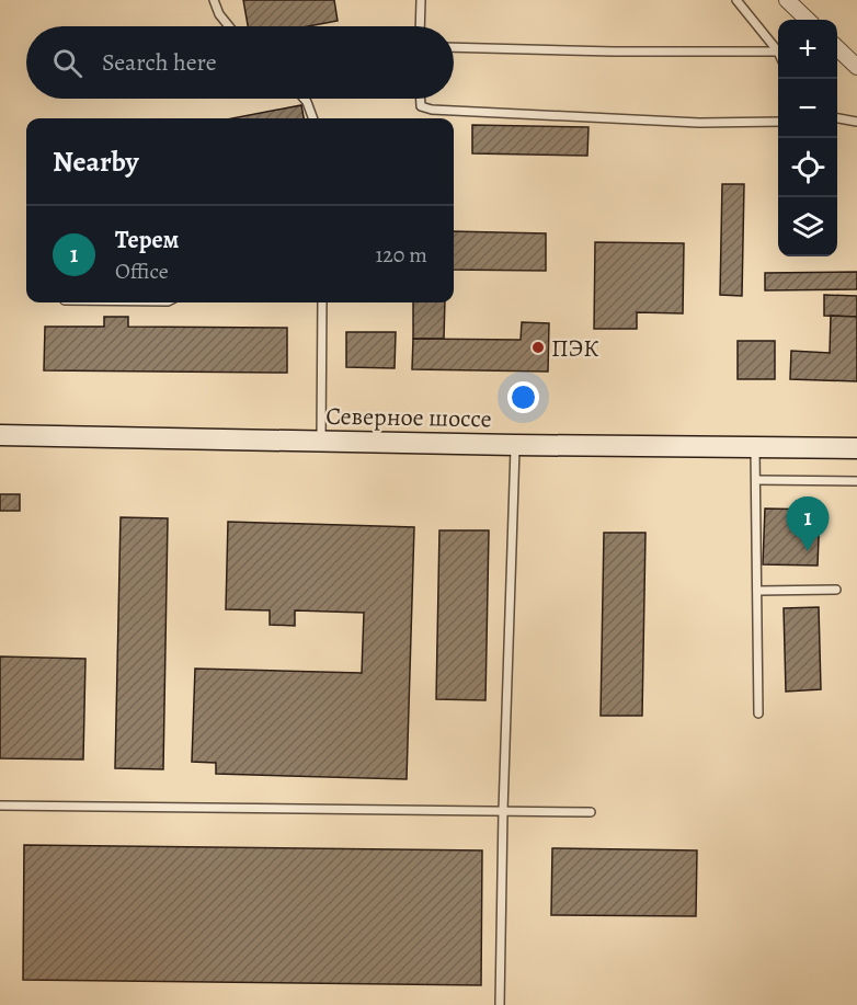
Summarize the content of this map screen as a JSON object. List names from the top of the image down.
{
  "streets": {
    "main road": ["Северное шоссе"]
  },
  "places": ["ПЭК"],
  "page": {
    "map_buttons": ["+", "−"],
    "search": "Search here",
    "heading": "Nearby",
    "list": [
      {
        "mark": "1",
        "name": "Терем",
        "note": "Office",
        "value": "120 m"
      }
    ],
    "pins": "1"
  }
}
